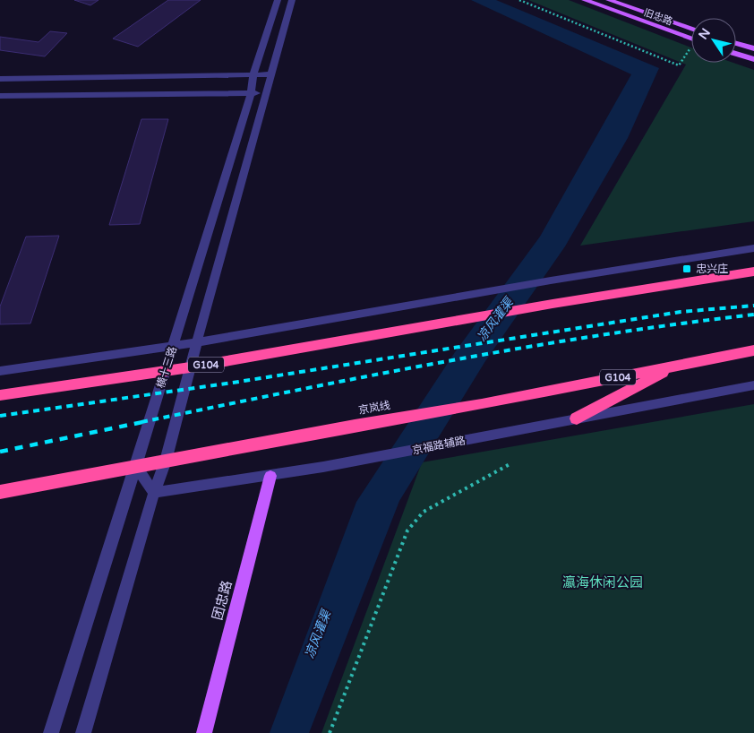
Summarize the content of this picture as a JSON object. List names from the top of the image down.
{
  "streets": {
    "highway": ["G104", "京岚线"],
    "main road": ["旧忠路", "团忠路"],
    "street": ["横十三路", "京福路辅路"]
  },
  "crossings": [
    ["G104", "横十三路"],
    ["横十三路", "京岚线"],
    ["横十三路", "京福路辅路"],
    ["京福路辅路", "团忠路"]
  ],
  "water": ["凉风灌渠"],
  "parks": ["瀛海休闲公园"],
  "places": {
    "transit": ["忠兴庄"]
  },
  "north": "top left"
}
